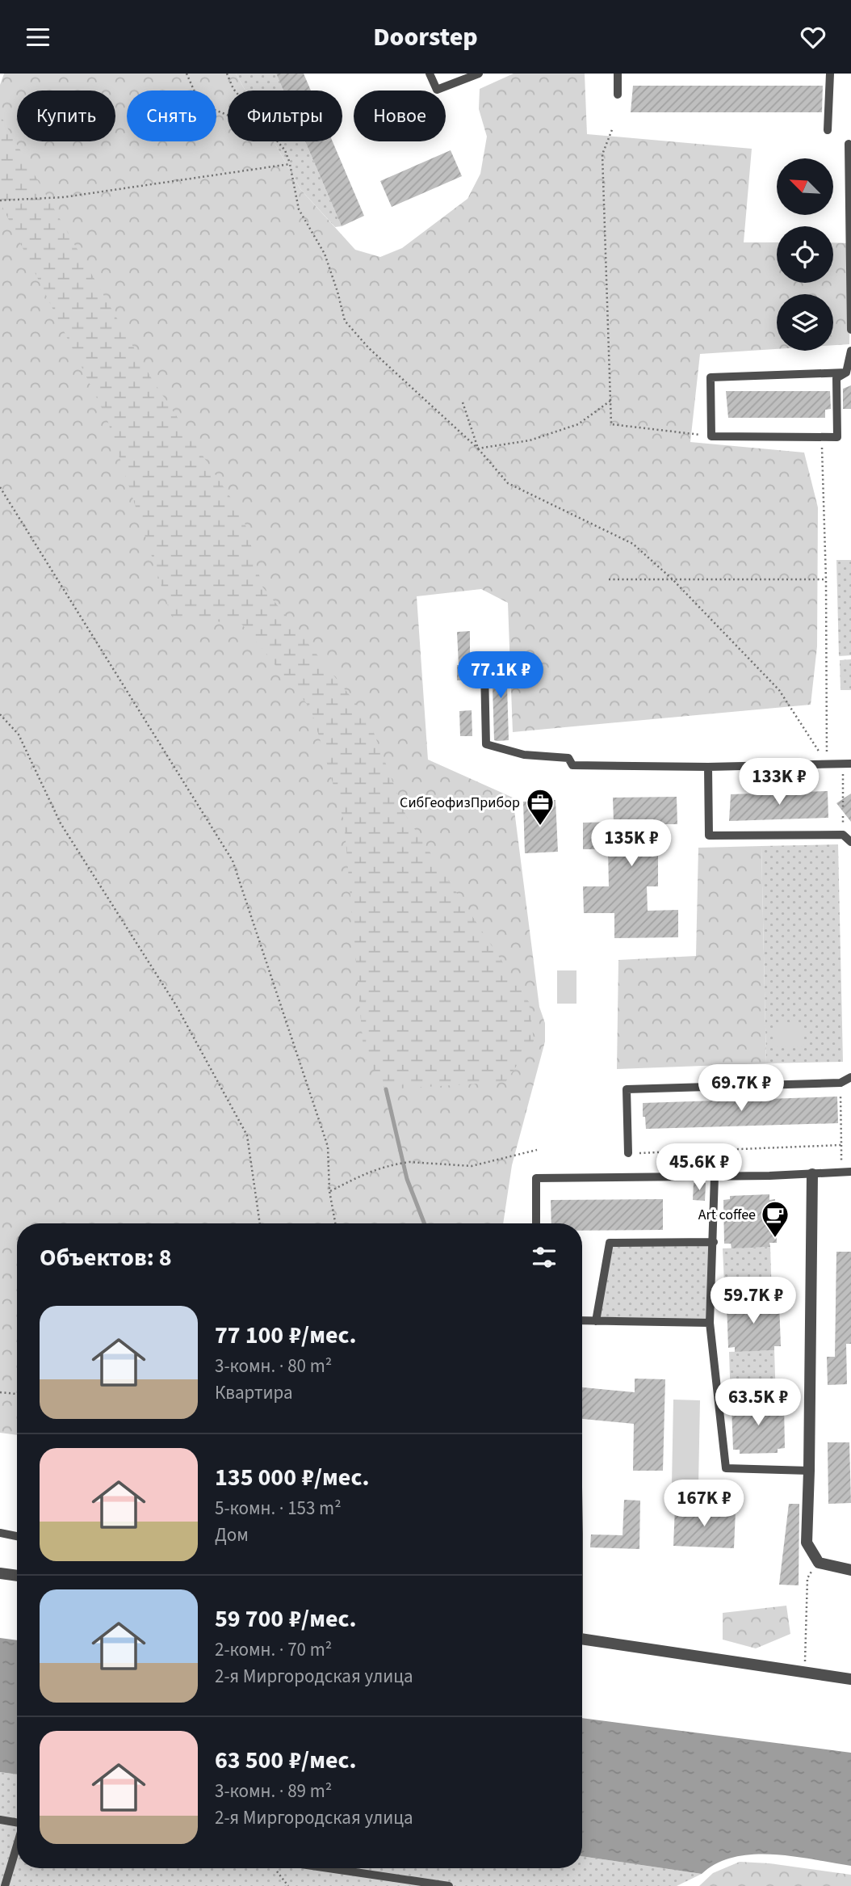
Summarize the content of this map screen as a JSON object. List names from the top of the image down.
{
  "places": {
    "office": ["СибГеофизПрибор"],
    "cafe": ["Art coffee"]
  },
  "north": "top left",
  "page": {
    "header": "Doorstep",
    "chip": [
      "Купить",
      "Снять",
      "Фильтры",
      "Новое"
    ],
    "price": [
      "77.1K ₽",
      "133K ₽",
      "135K ₽",
      "69.7K ₽",
      "45.6K ₽",
      "59.7K ₽",
      "63.5K ₽",
      "167K ₽"
    ],
    "heading": "Объектов: 8",
    "list": [
      {
        "name": "77 100 ₽/мес.",
        "note": "3-комн. · 80 m² · Квартира"
      },
      {
        "name": "135 000 ₽/мес.",
        "note": "5-комн. · 153 m² · Дом"
      },
      {
        "name": "59 700 ₽/мес.",
        "note": "2-комн. · 70 m² · 2-я Миргородская улица"
      },
      {
        "name": "63 500 ₽/мес.",
        "note": "3-комн. · 89 m² · 2-я Миргородская улица"
      }
    ]
  }
}
